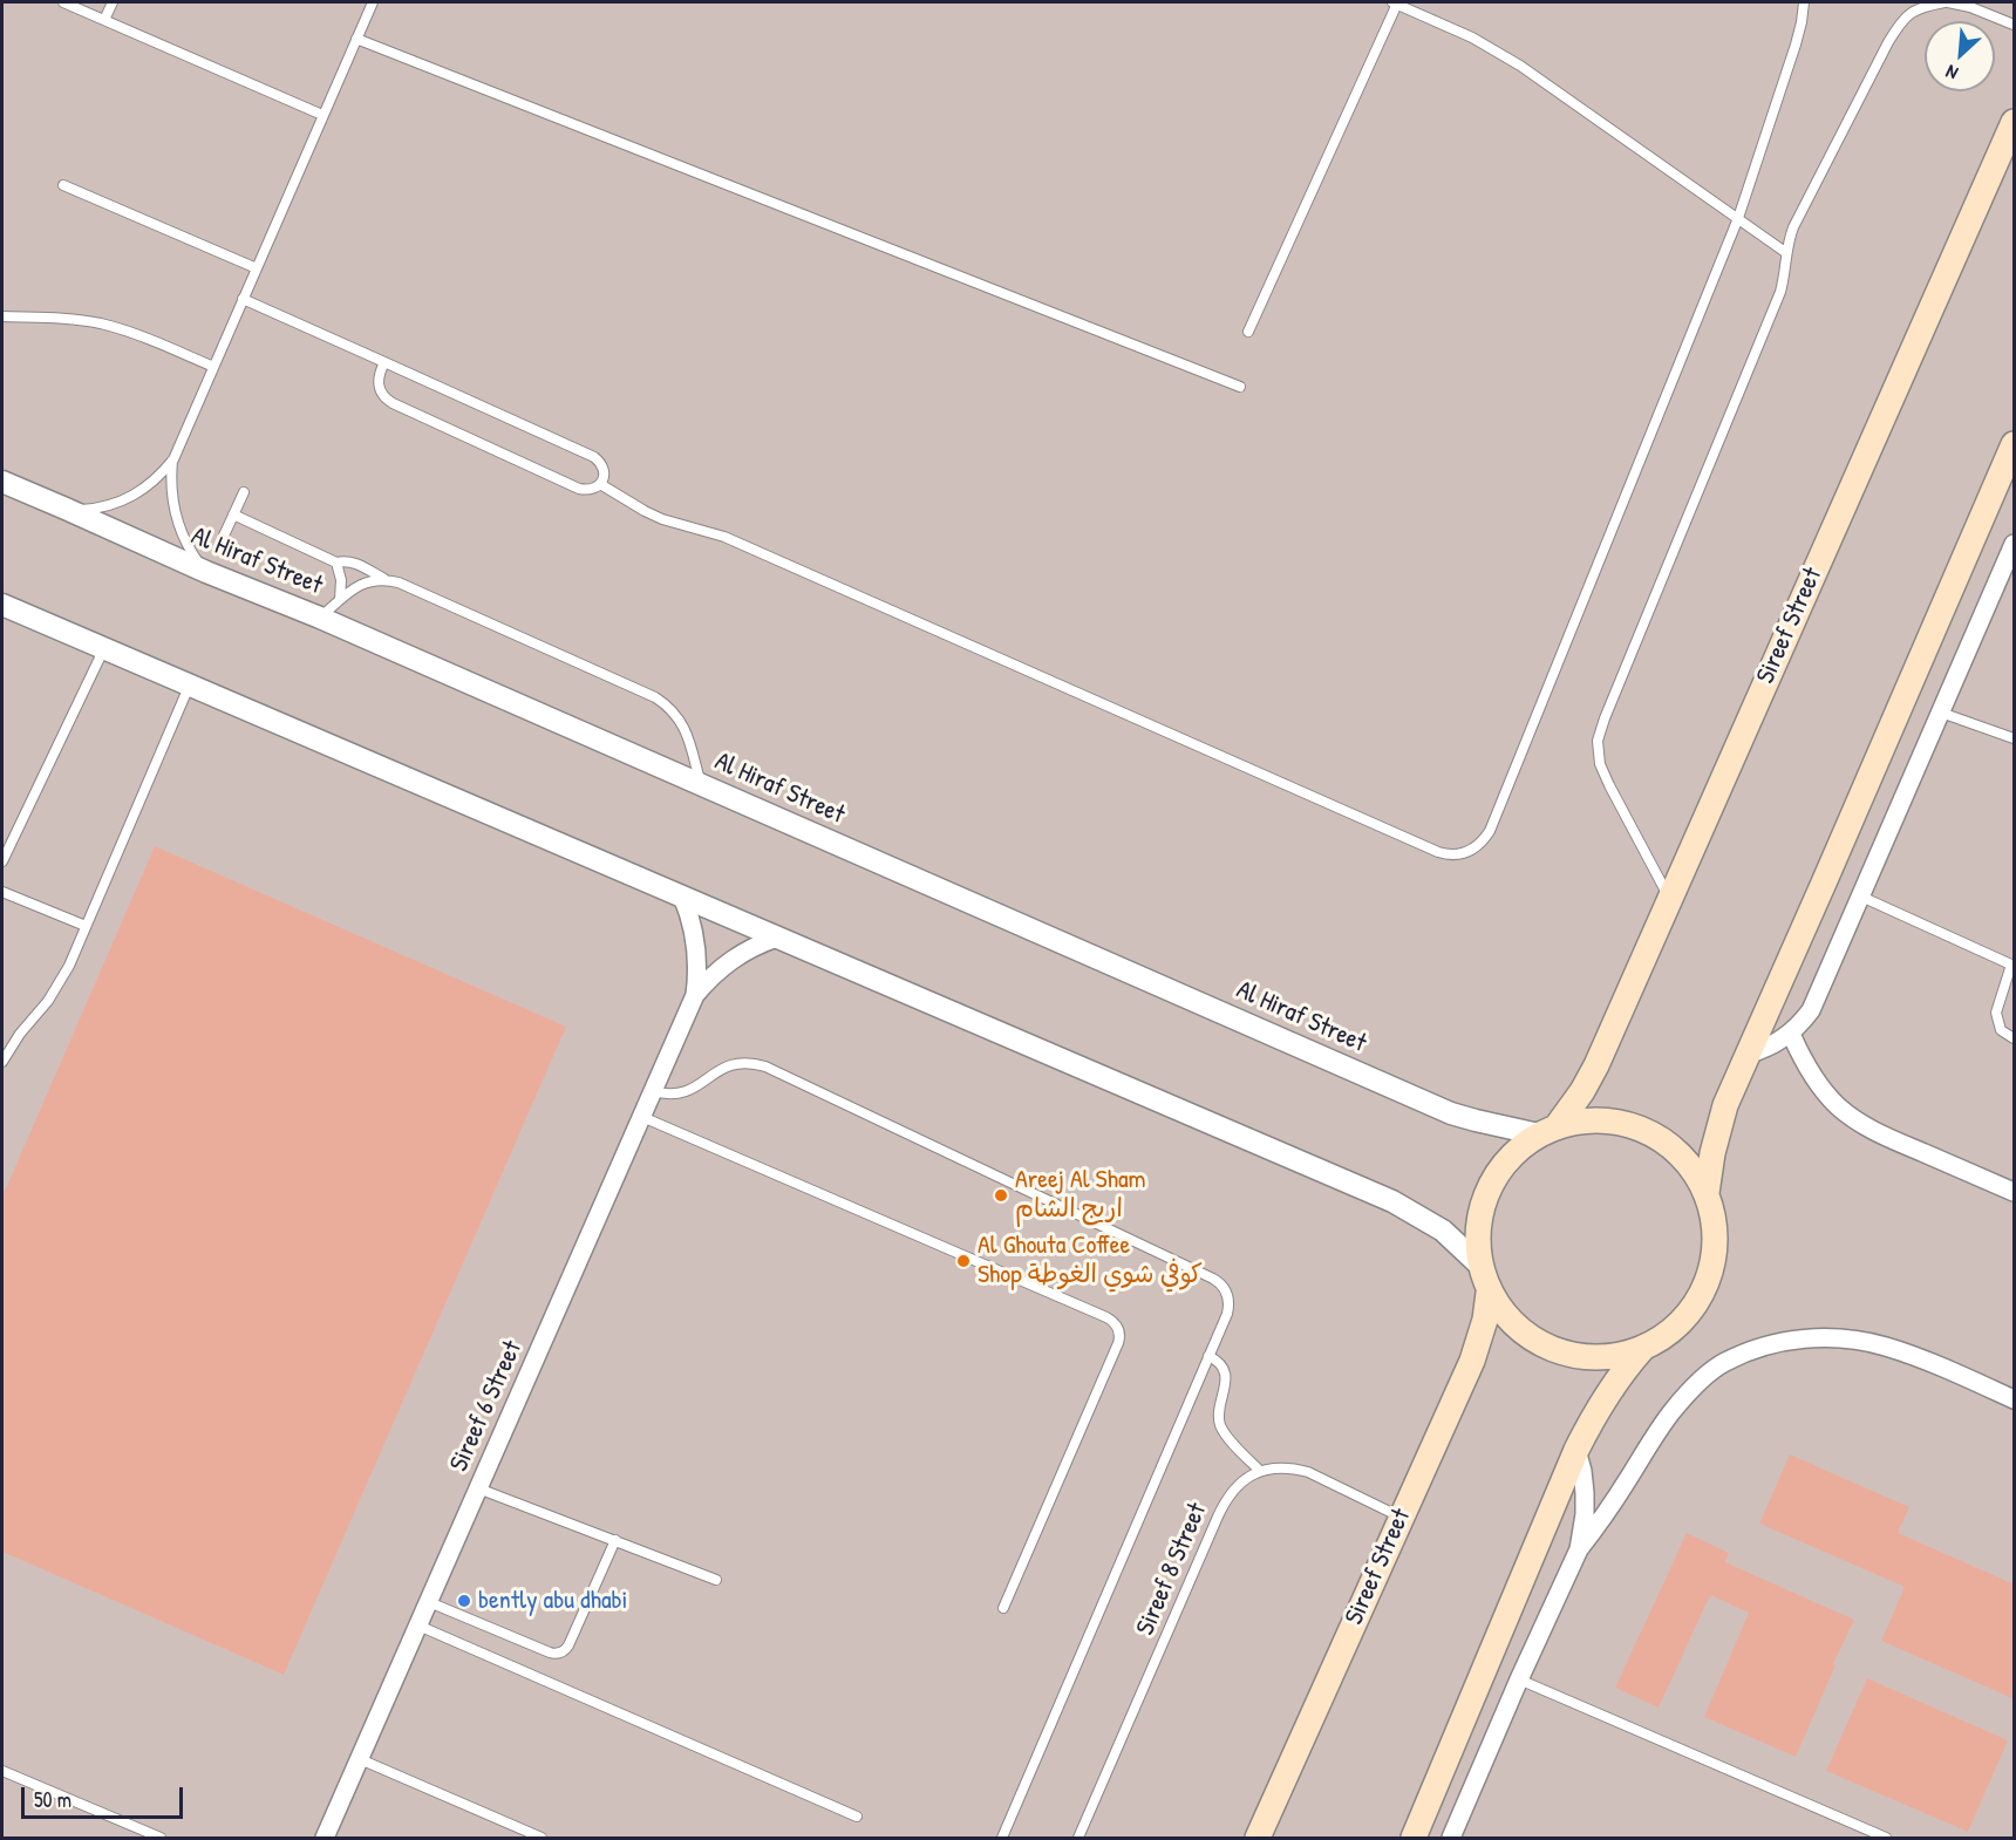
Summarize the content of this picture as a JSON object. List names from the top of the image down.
{
  "streets": {
    "main road": ["Sireef Street"],
    "street": ["Al Hiraf Street", "Sireef 6 Street"],
    "lane": ["Sireef 8 Street"]
  },
  "crossings": [
    ["Al Hiraf Street", "Sireef Street"]
  ],
  "places": ["Areej Al Sham اريج الشام", "Al Ghouta Coffee Shop كوفي شوي الغوطة", "bently abu dhabi"],
  "scale_bar": "50 m",
  "north": "bottom left"
}
